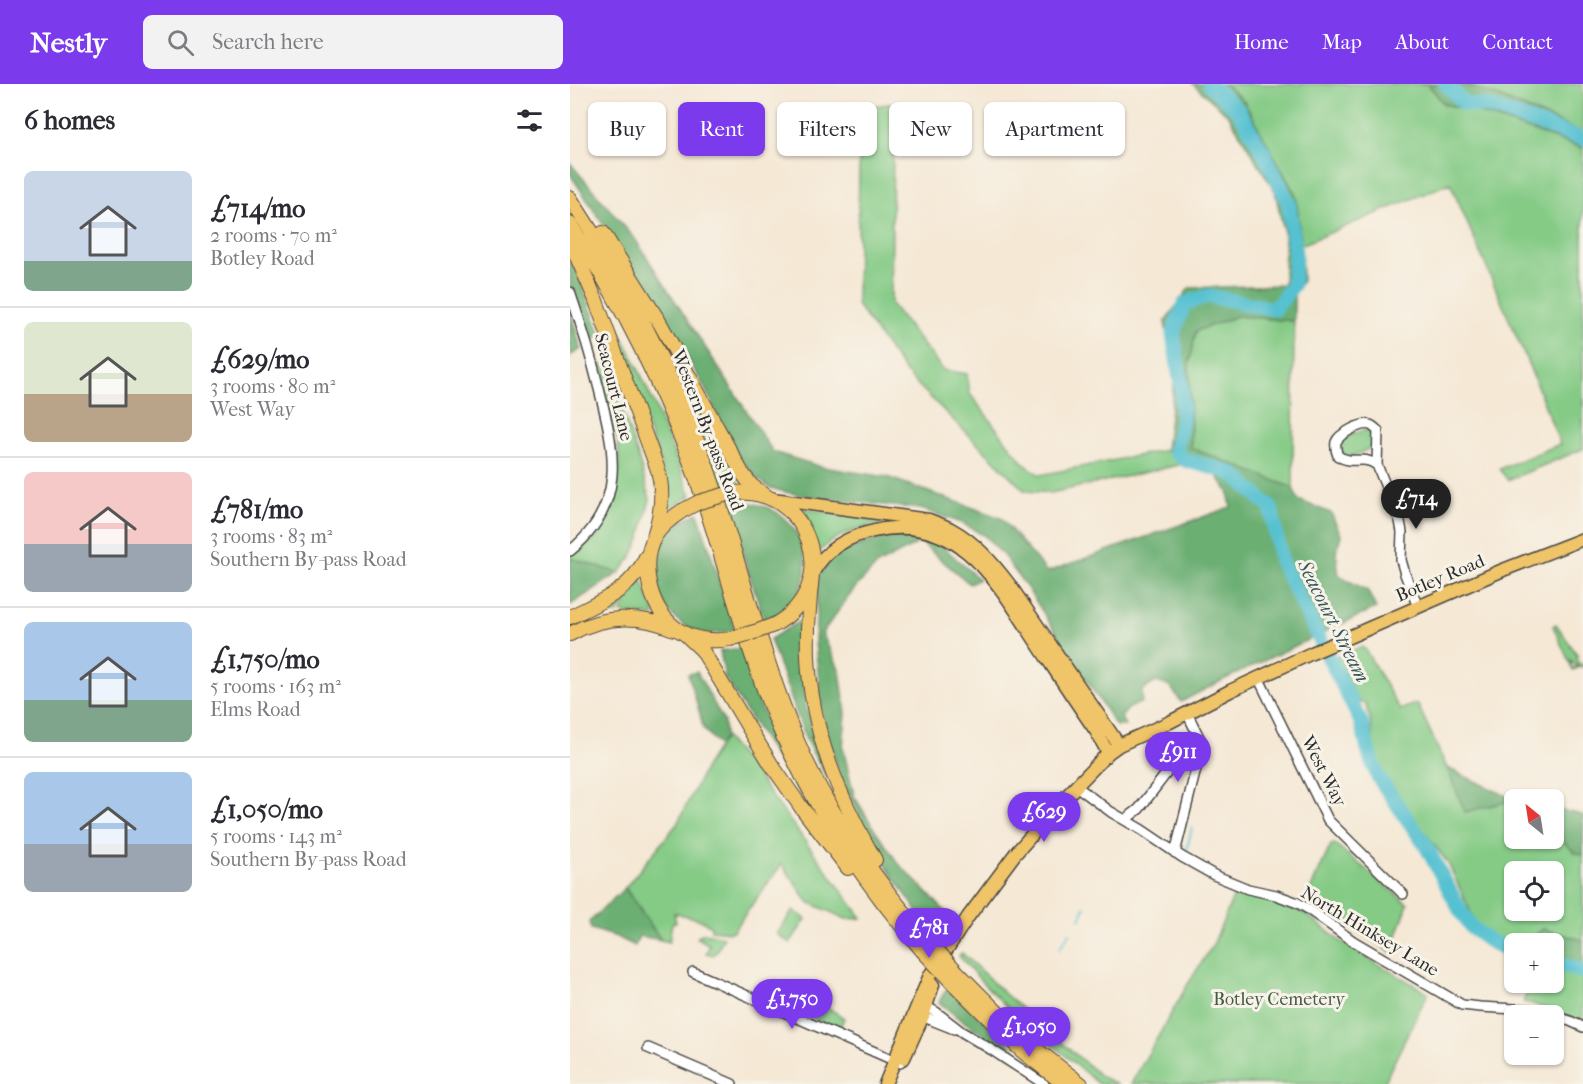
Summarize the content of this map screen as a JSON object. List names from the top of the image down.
{
  "streets": {
    "highway": ["Western By-pass Road"],
    "main road": ["Botley Road"],
    "street": ["Seacourt Lane", "West Way", "North Hinksey Lane"]
  },
  "crossings": [
    ["Botley Road", "West Way"]
  ],
  "water": ["Seacourt Stream"],
  "parks": ["Botley Cemetery"],
  "north": "top left",
  "page": {
    "header": "Nestly",
    "search": "Search here",
    "nav": [
      "Home",
      "Map",
      "About",
      "Contact"
    ],
    "heading": "6 homes",
    "chip": [
      "Buy",
      "Rent",
      "Filters",
      "New",
      "Apartment"
    ],
    "list": [
      {
        "name": "£714/mo",
        "note": "2 rooms · 70 m² · Botley Road"
      },
      {
        "name": "£629/mo",
        "note": "3 rooms · 80 m² · West Way"
      },
      {
        "name": "£781/mo",
        "note": "3 rooms · 83 m² · Southern By-pass Road"
      },
      {
        "name": "£1,750/mo",
        "note": "5 rooms · 163 m² · Elms Road"
      },
      {
        "name": "£1,050/mo",
        "note": "5 rooms · 143 m² · Southern By-pass Road"
      }
    ],
    "price": [
      "£714",
      "£911",
      "£629",
      "£781",
      "£1,750",
      "£1,050"
    ],
    "map_buttons": ["+", "−"]
  }
}
